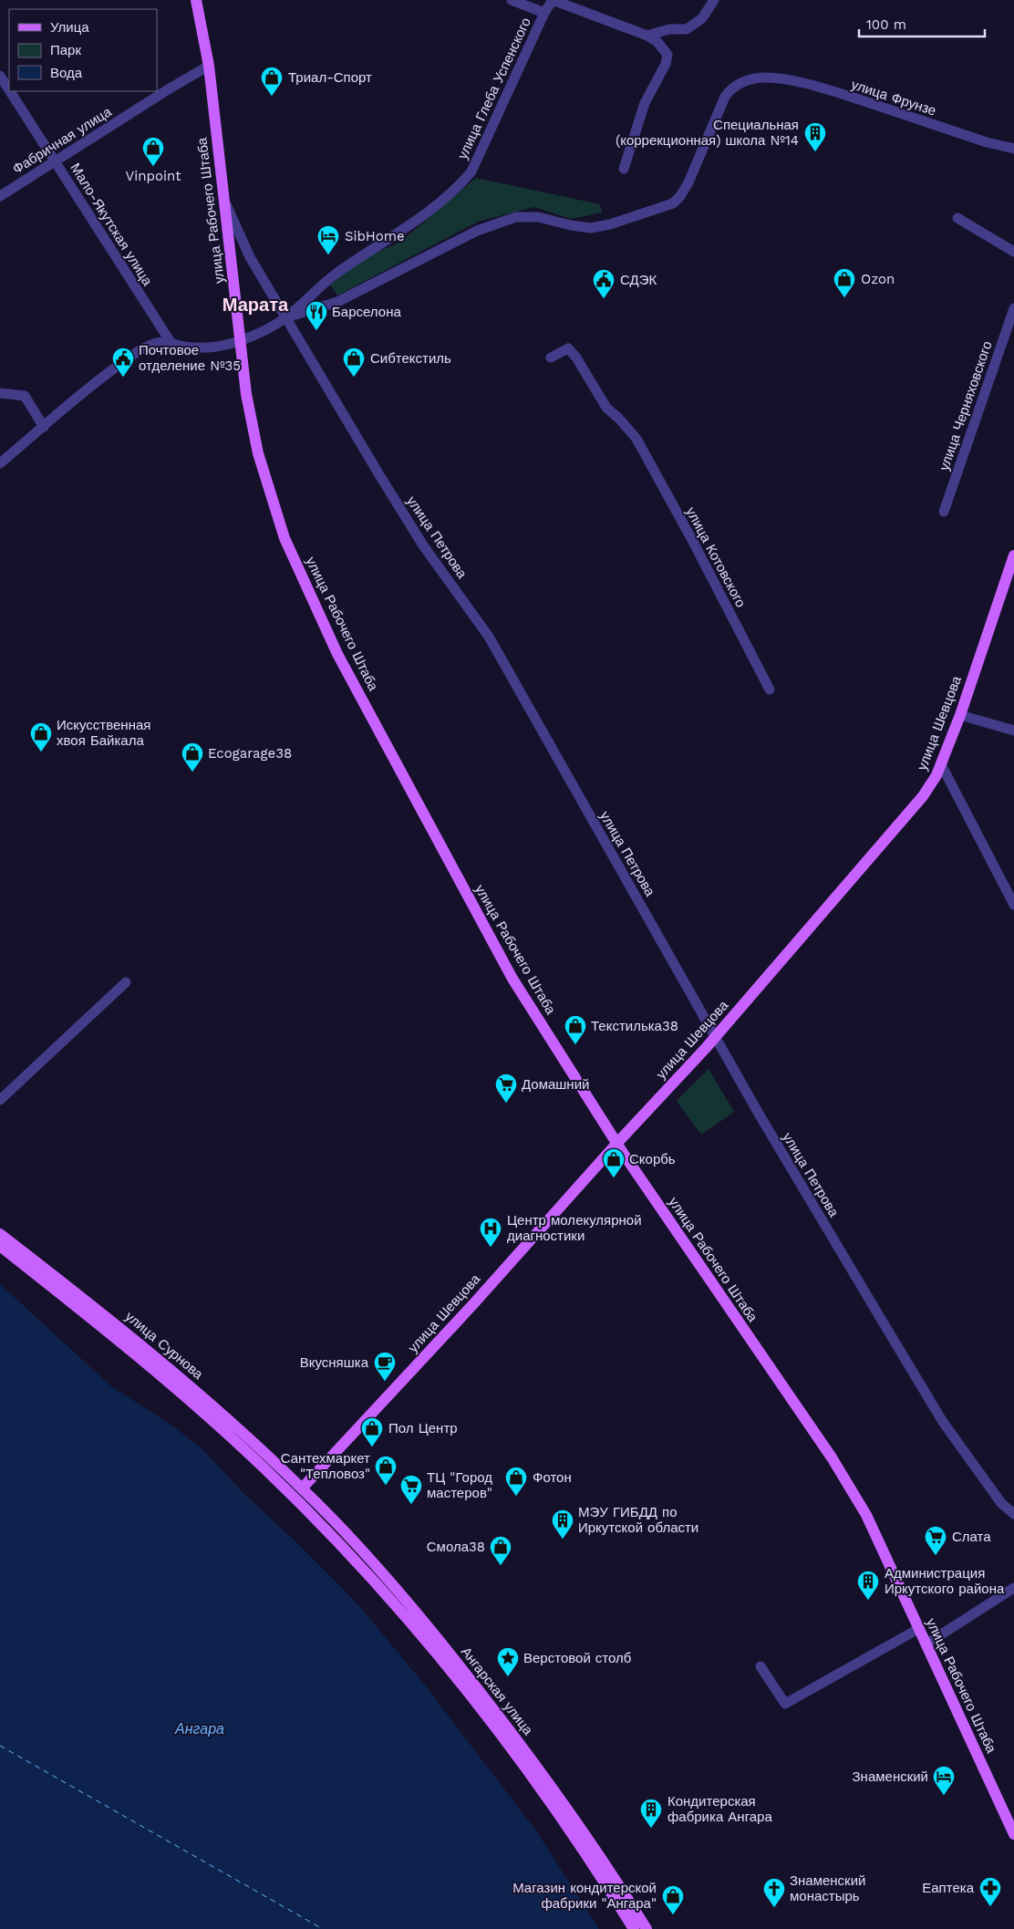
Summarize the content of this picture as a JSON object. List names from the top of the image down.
{
  "streets": {
    "main road": [
      "улица Рабочего Штаба",
      "улица Шевцова",
      "улица Сурнова",
      "Ангарская улица"
    ],
    "street": [
      "улица Глеба Успенского",
      "улица Фрунзе",
      "Фабричная улица",
      "Мало-Якутская улица",
      "улица Черняховского",
      "улица Петрова",
      "улица Котовского"
    ]
  },
  "crossings": [
    ["улица Глеба Успенского", "улица Фрунзе"],
    ["улица Глеба Успенского", "улица Петрова"],
    ["улица Фрунзе", "улица Петрова"],
    ["Фабричная улица", "улица Рабочего Штаба"],
    ["Фабричная улица", "Мало-Якутская улица"],
    ["улица Рабочего Штаба", "улица Петрова"],
    ["улица Рабочего Штаба", "улица Шевцова"],
    ["улица Петрова", "улица Шевцова"],
    ["улица Шевцова", "улица Сурнова"],
    ["улица Шевцова", "Ангарская улица"],
    ["улица Сурнова", "Ангарская улица"]
  ],
  "districts": ["Марата"],
  "water": ["Ангара"],
  "places": {
    "shop": [
      "Триал-Спорт",
      "Vinpoint",
      "Ozon",
      "Сибтекстиль",
      "Искусственная хвоя Байкала",
      "Ecogarage38",
      "Текстилька38",
      "Скорбь",
      "Пол Центр",
      "Сантехмаркет \"Тепловоз\"",
      "Фотон",
      "Смола38",
      "Магазин кондитерской фабрики \"Ангара\""
    ],
    "building": [
      "Специальная (коррекционная) школа №14",
      "МЭУ ГИБДД по Иркутской области",
      "Администрация Иркутского района",
      "Кондитерская фабрика Ангара"
    ],
    "hotel": ["SibHome", "Знаменский"],
    "public building": ["СДЭК", "Почтовое отделение №35"],
    "restaurant": ["Барселона"],
    "supermarket": ["Домашний", "ТЦ \"Город мастеров\"", "Слата"],
    "hospital": ["Центр молекулярной диагностики"],
    "cafe": ["Вкусняшка"],
    "place": ["Верстовой столб"],
    "pharmacy": ["Еаптека"],
    "church": ["Знаменский монастырь"]
  },
  "legend": ["Улица", "Парк", "Вода"],
  "scale_bar": "100 m"
}
